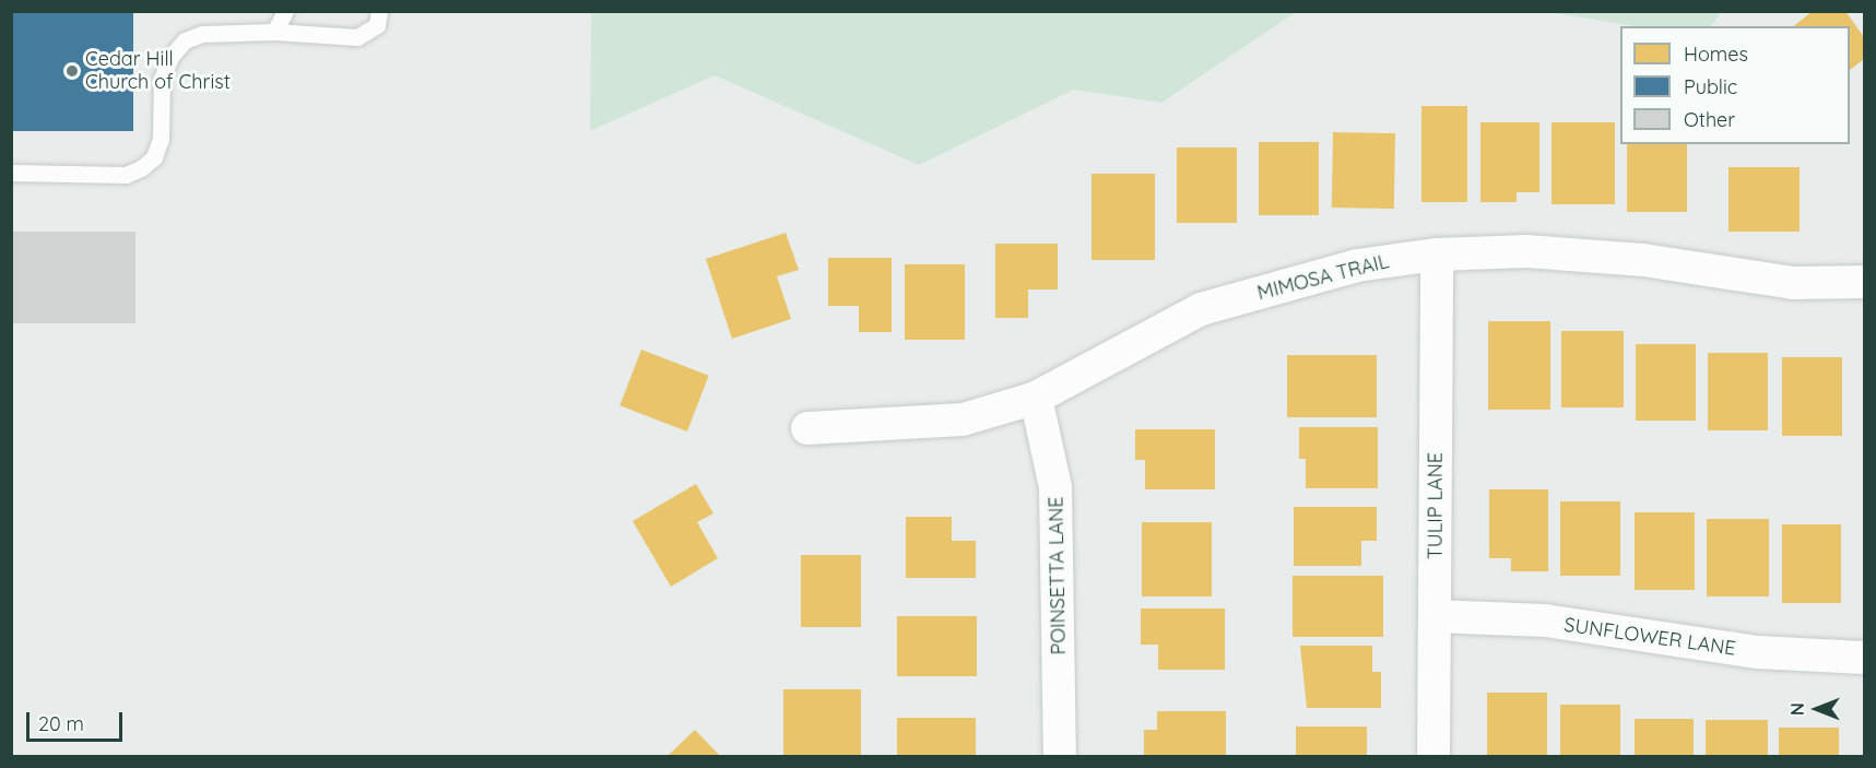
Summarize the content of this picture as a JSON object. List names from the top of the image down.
{
  "streets": {
    "street": [
      "MIMOSA TRAIL",
      "TULIP LANE",
      "POINSETTA LANE",
      "SUNFLOWER LANE"
    ]
  },
  "crossings": [
    ["MIMOSA TRAIL", "TULIP LANE"],
    ["MIMOSA TRAIL", "POINSETTA LANE"],
    ["TULIP LANE", "SUNFLOWER LANE"]
  ],
  "places": ["Cedar Hill Church of Christ"],
  "legend": ["Homes", "Public", "Other"],
  "scale_bar": "20 m",
  "north": "left"
}
